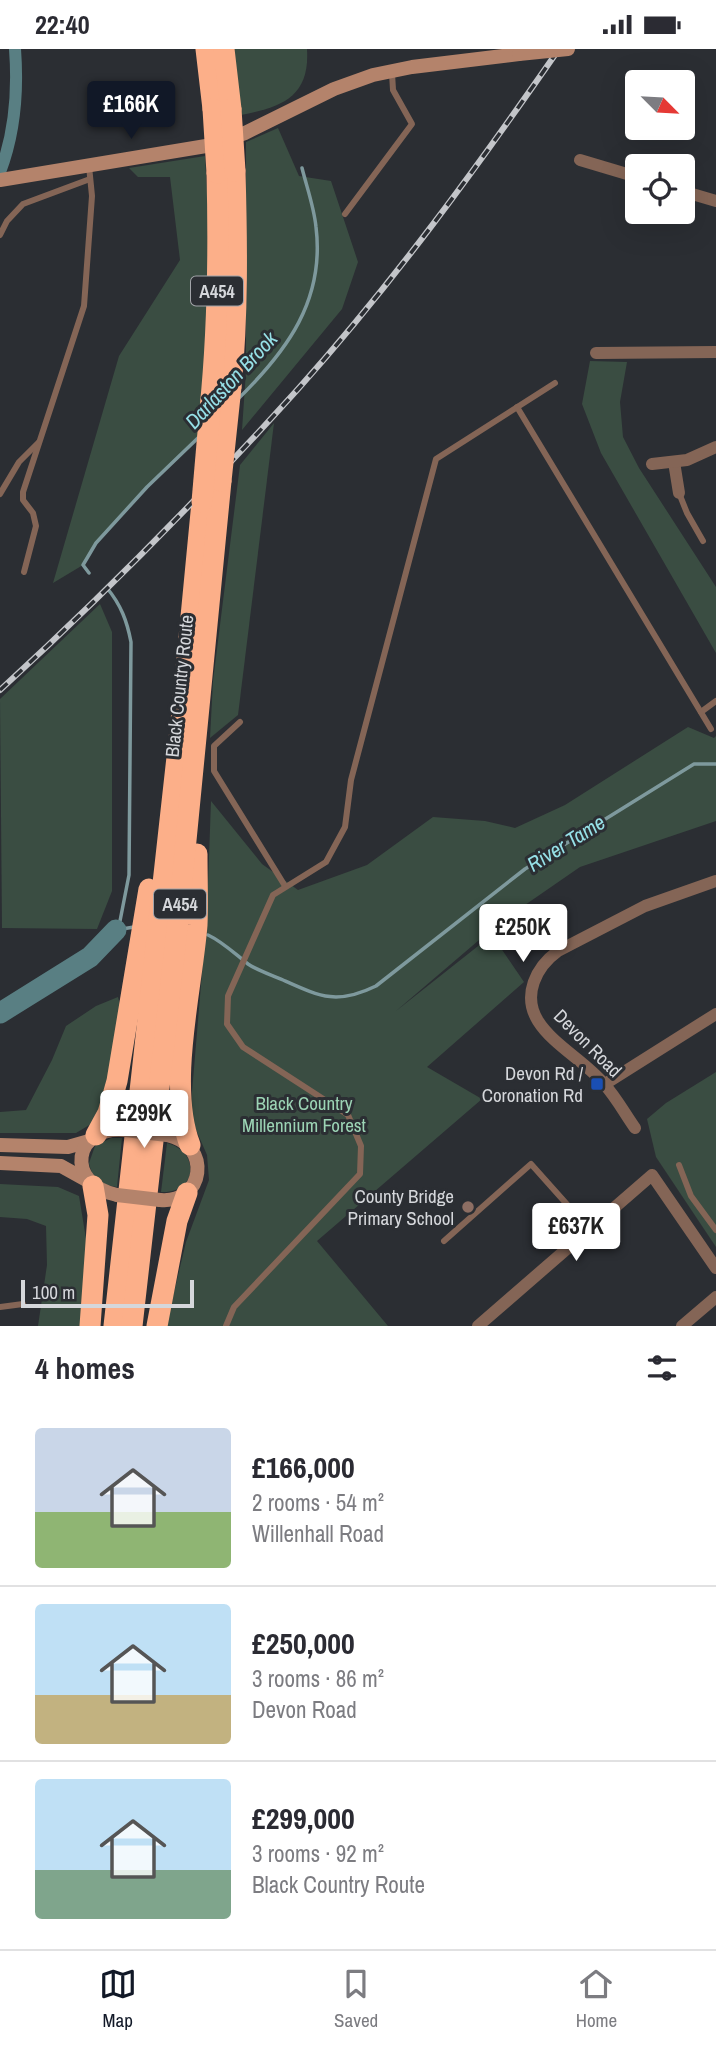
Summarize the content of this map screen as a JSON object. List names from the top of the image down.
{
  "streets": {
    "highway": ["A454", "Black Country Route"],
    "street": ["Devon Road"]
  },
  "water": ["Darlaston Brook", "River Tame"],
  "parks": ["Black Country Millennium Forest"],
  "places": {
    "transit": ["Devon Rd / Coronation Rd"],
    "other": ["County Bridge Primary School"]
  },
  "scale_bar": "100 m",
  "north": "bottom right",
  "page": {
    "status": "22:40",
    "price": [
      "£166K",
      "£250K",
      "£299K",
      "£637K"
    ],
    "scale": "100 m",
    "heading": "4 homes",
    "list": [
      {
        "name": "£166,000",
        "note": "2 rooms · 54 m² · Willenhall Road"
      },
      {
        "name": "£250,000",
        "note": "3 rooms · 86 m² · Devon Road"
      },
      {
        "name": "£299,000",
        "note": "3 rooms · 92 m² · Black Country Route"
      }
    ],
    "tabs": ["Map", "Saved", "Home"]
  }
}
